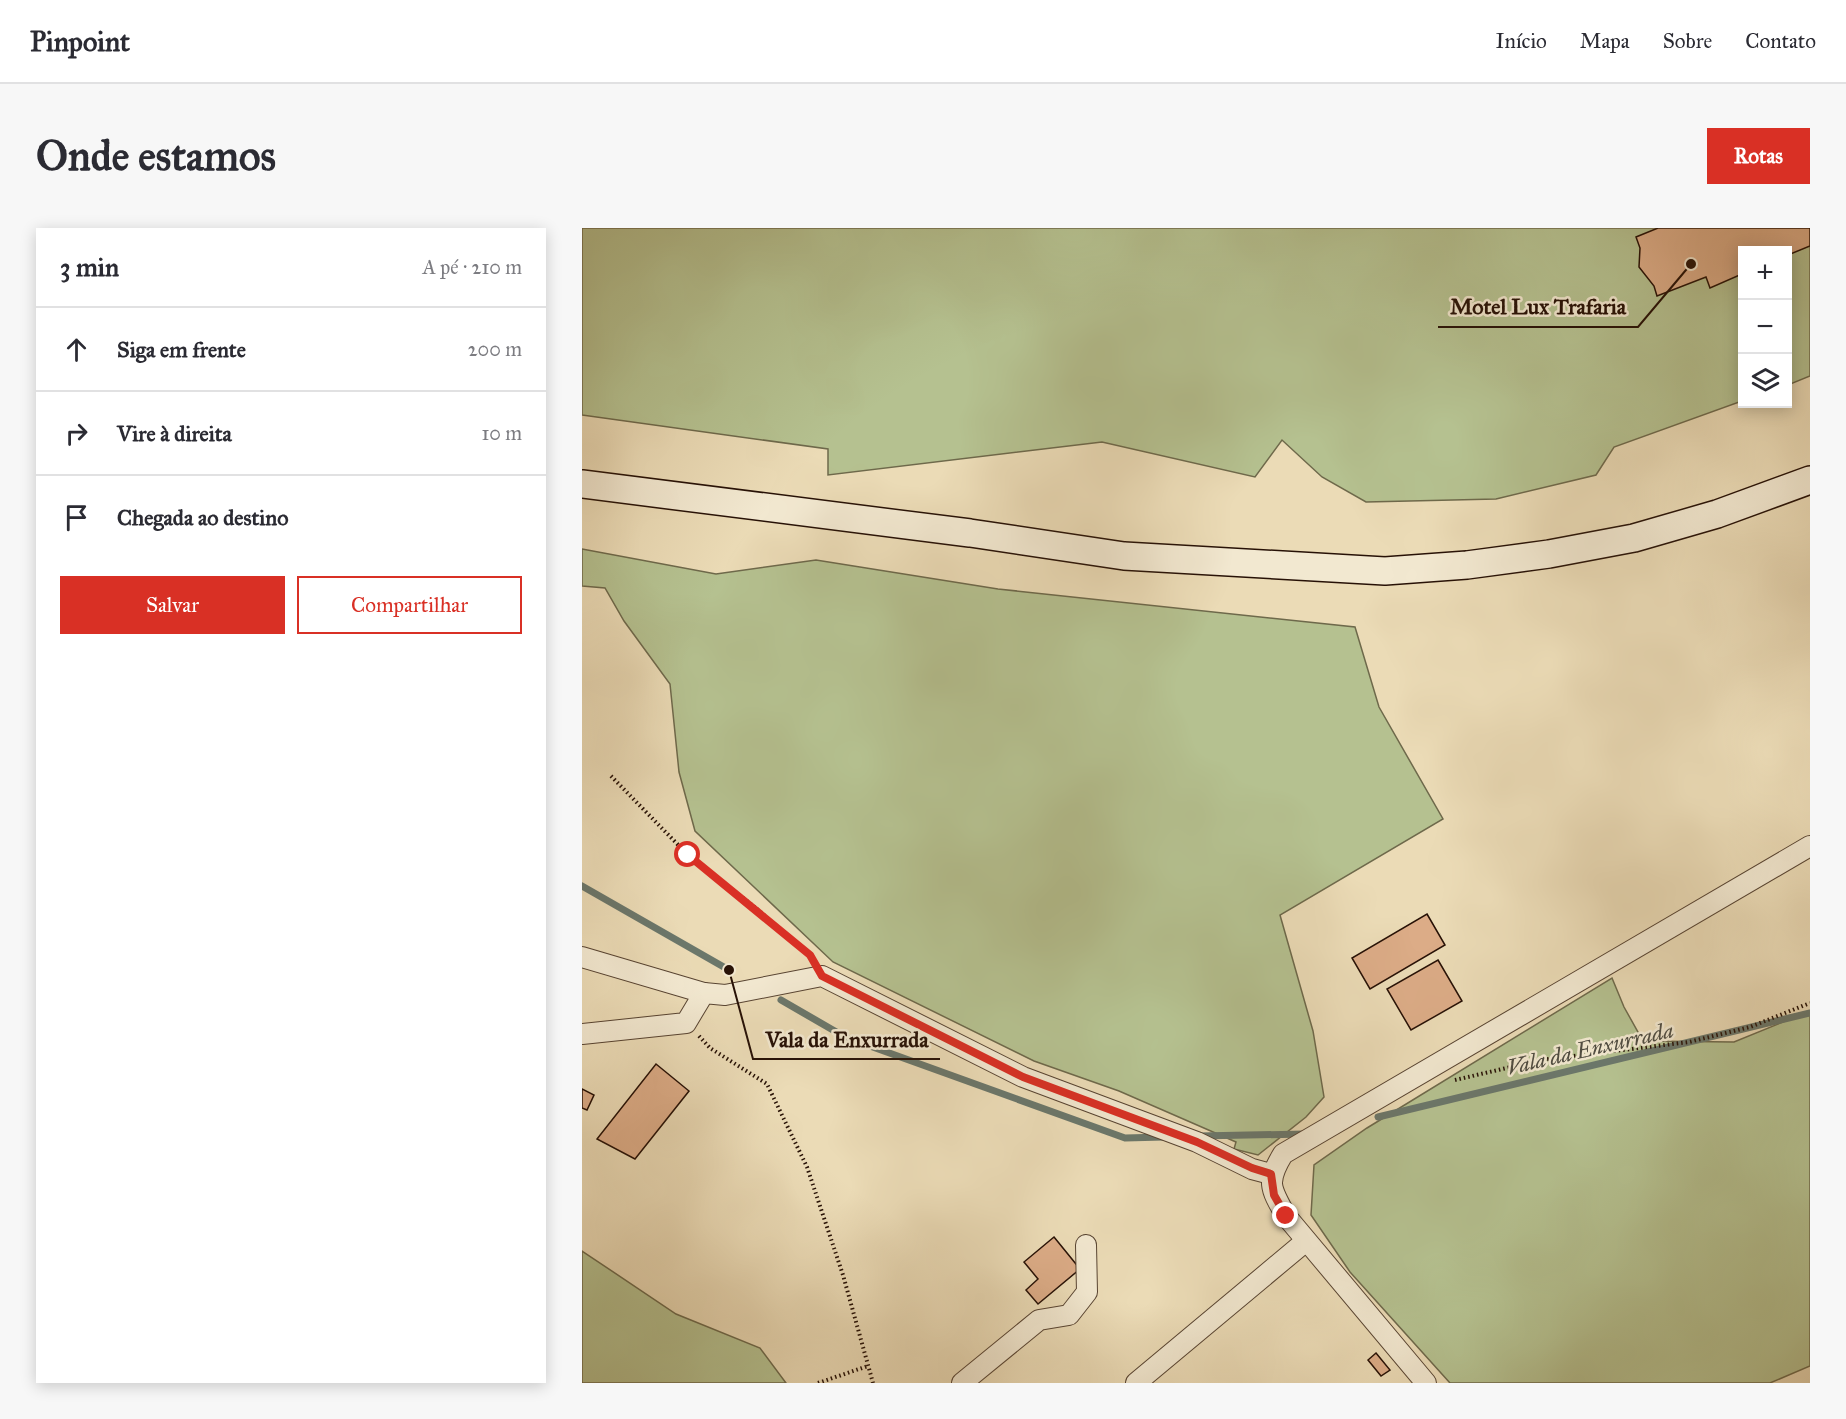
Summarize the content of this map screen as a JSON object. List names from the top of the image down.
{
  "water": ["Vala da Enxurrada"],
  "places": ["Motel Lux Trafaria", "Vala da Enxurrada"],
  "page": {
    "header": "Pinpoint",
    "nav": [
      "Início",
      "Mapa",
      "Sobre",
      "Contato"
    ],
    "buttons": [
      "Rotas",
      ["Salvar", "Compartilhar"]
    ],
    "title": "Onde estamos",
    "heading": ["3 min", "A pé · 210 m"],
    "map_buttons": ["+", "−"],
    "list": [
      ["Siga em frente", "200 m"],
      ["Vire à direita", "10 m"],
      "Chegada ao destino"
    ]
  }
}
